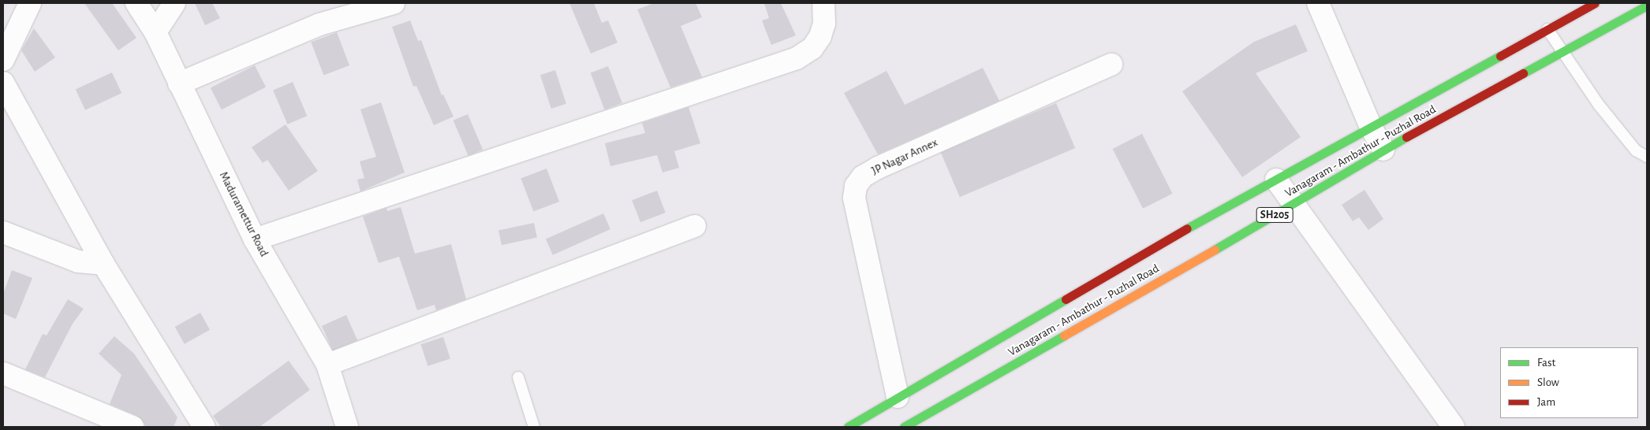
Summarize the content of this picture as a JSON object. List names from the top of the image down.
{
  "streets": {
    "main road": ["Vanagaram - Ambathur - Puzhal Road", "SH205"],
    "street": ["JP Nagar Annex", "Maduramettur Road"]
  },
  "legend": ["Fast", "Slow", "Jam"]
}
